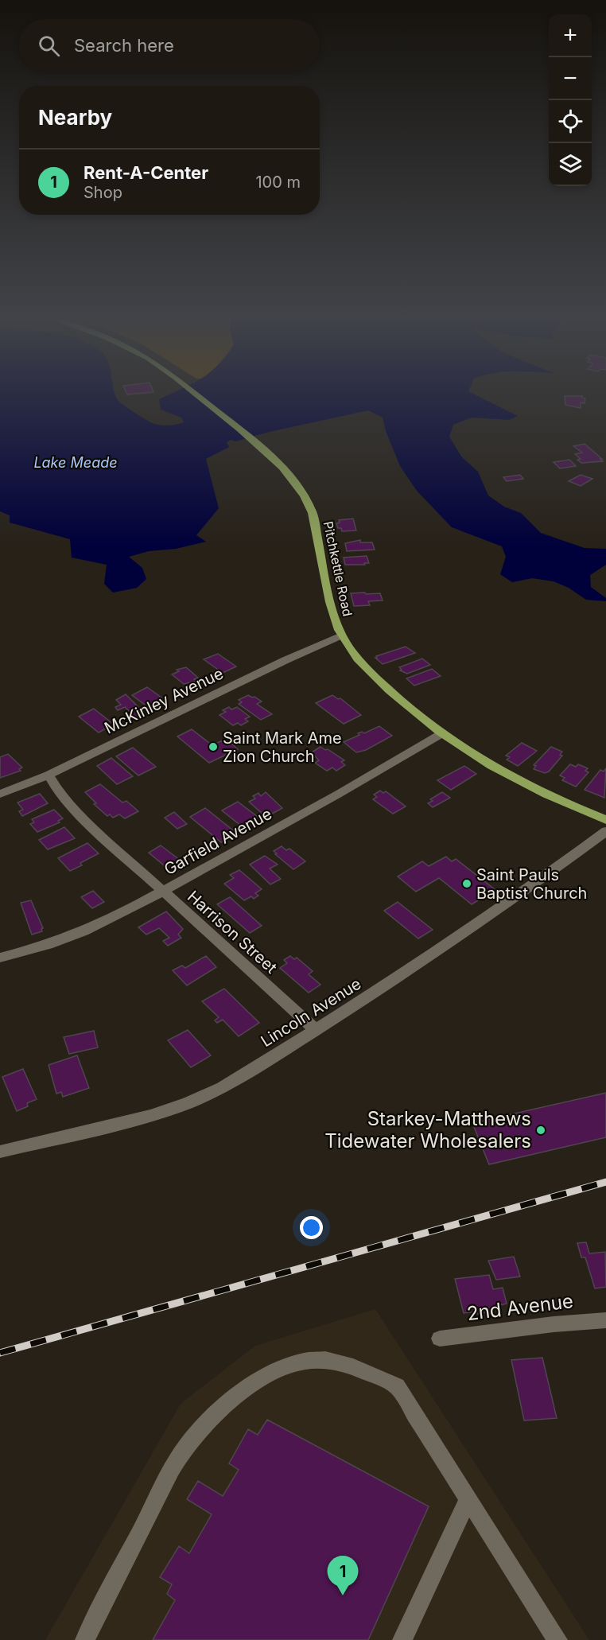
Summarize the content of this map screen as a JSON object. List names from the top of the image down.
{
  "streets": {
    "main road": ["Pitchkettle Road"],
    "street": [
      "McKinley Avenue",
      "Garfield Avenue",
      "Harrison Street",
      "Lincoln Avenue",
      "2nd Avenue"
    ]
  },
  "crossings": [
    ["Pitchkettle Road", "McKinley Avenue"],
    ["Pitchkettle Road", "Garfield Avenue"],
    ["McKinley Avenue", "Harrison Street"],
    ["Garfield Avenue", "Harrison Street"],
    ["Harrison Street", "Lincoln Avenue"]
  ],
  "water": ["Lake Meade"],
  "places": ["Saint Mark Ame Zion Church", "Saint Pauls Baptist Church", "Starkey-Matthews Tidewater Wholesalers"],
  "page": {
    "map_buttons": ["+", "−"],
    "search": "Search here",
    "heading": "Nearby",
    "list": [
      {
        "mark": "1",
        "name": "Rent-A-Center",
        "note": "Shop",
        "value": "100 m"
      }
    ],
    "pins": "1"
  }
}
